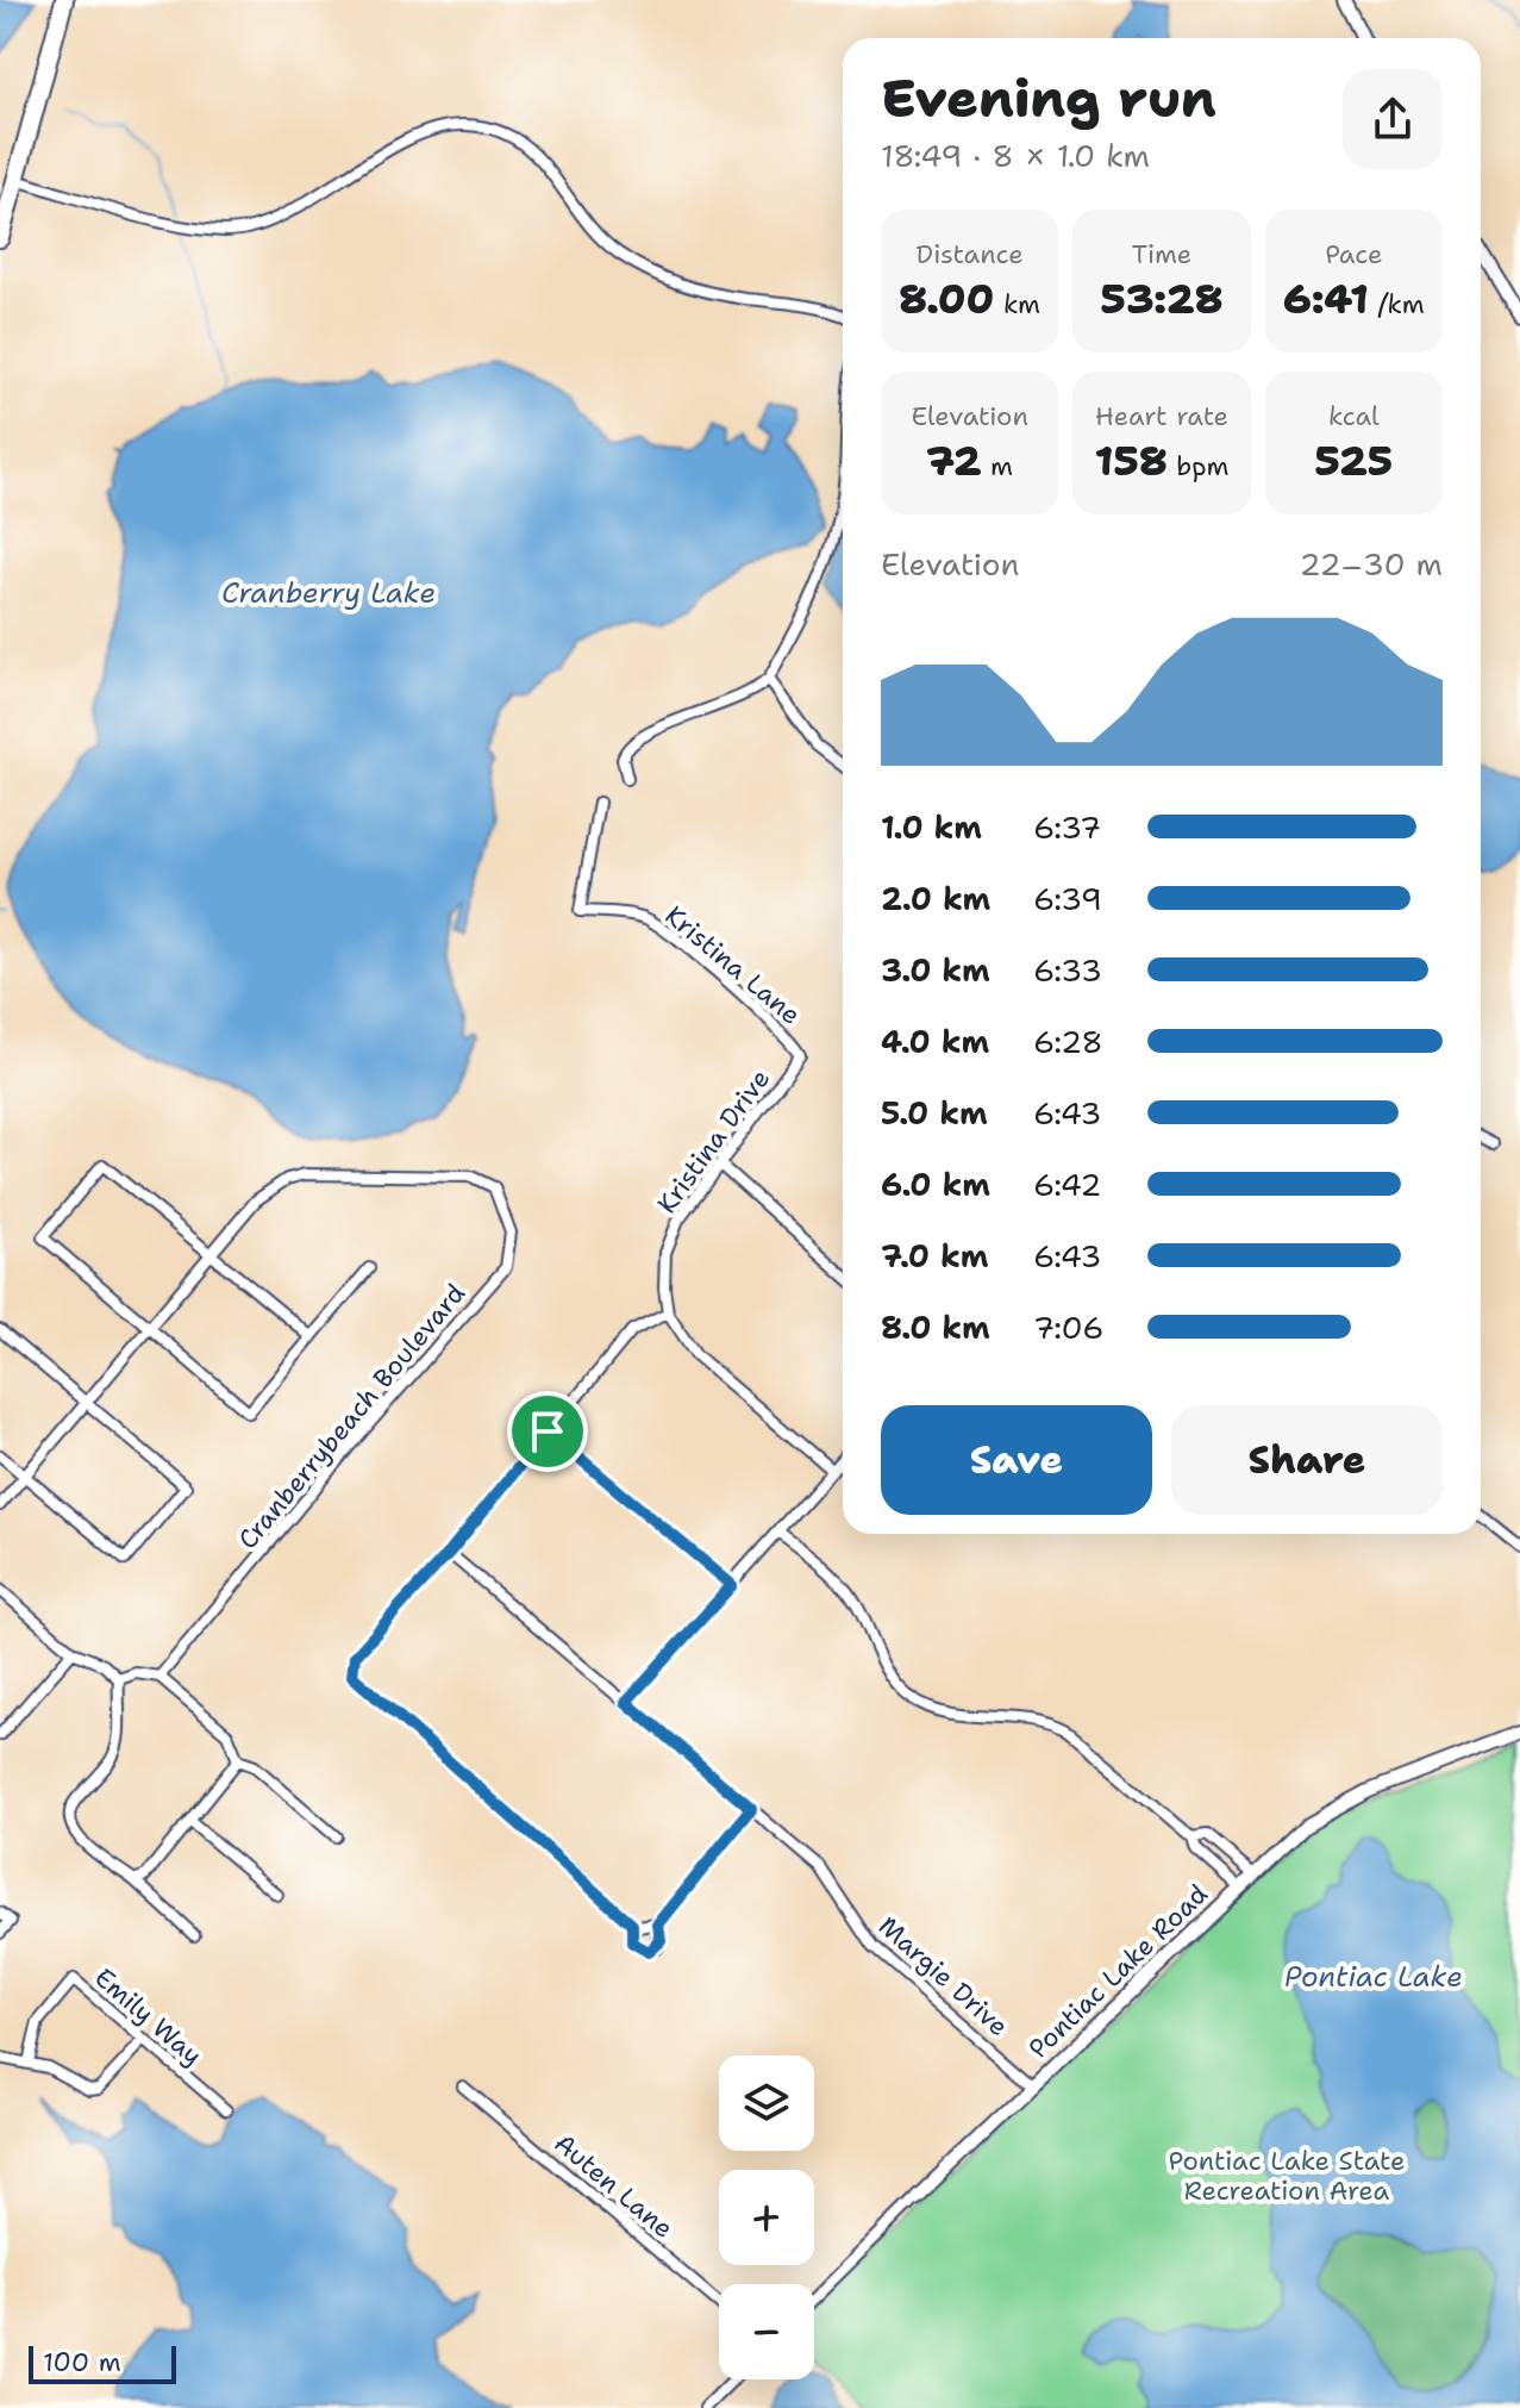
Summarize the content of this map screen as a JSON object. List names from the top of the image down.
{
  "streets": {
    "street": [
      "Kristina Lane",
      "Kristina Drive",
      "Cranberrybeach Boulevard",
      "Pontiac Lake Road",
      "Margie Drive",
      "Emily Way",
      "Auten Lane"
    ]
  },
  "crossings": [
    ["Kristina Lane", "Kristina Drive"],
    ["Pontiac Lake Road", "Margie Drive"]
  ],
  "water": ["Cranberry Lake", "Pontiac Lake"],
  "parks": ["Pontiac Lake State Recreation Area"],
  "scale_bar": "100 m",
  "page": {
    "heading": ["Evening run", "18:49 · 8 × 1.0 km"],
    "stats": [
      ["Distance", "8.00 km"],
      ["Time", "53:28"],
      ["Pace", "6:41 /km"],
      ["Elevation", "72 m"],
      ["Heart rate", "158 bpm"],
      ["kcal", "525"]
    ],
    "chart": ["Elevation", "22–30 m"],
    "list": [
      {
        "name": "1.0 km",
        "note": "6:37"
      },
      {
        "name": "2.0 km",
        "note": "6:39"
      },
      {
        "name": "3.0 km",
        "note": "6:33"
      },
      {
        "name": "4.0 km",
        "note": "6:28"
      },
      {
        "name": "5.0 km",
        "note": "6:43"
      },
      {
        "name": "6.0 km",
        "note": "6:42"
      },
      {
        "name": "7.0 km",
        "note": "6:43"
      },
      {
        "name": "8.0 km",
        "note": "7:06"
      }
    ],
    "buttons": ["Save", "Share"],
    "map_buttons": ["+", "−"],
    "scale": "100 m"
  }
}
